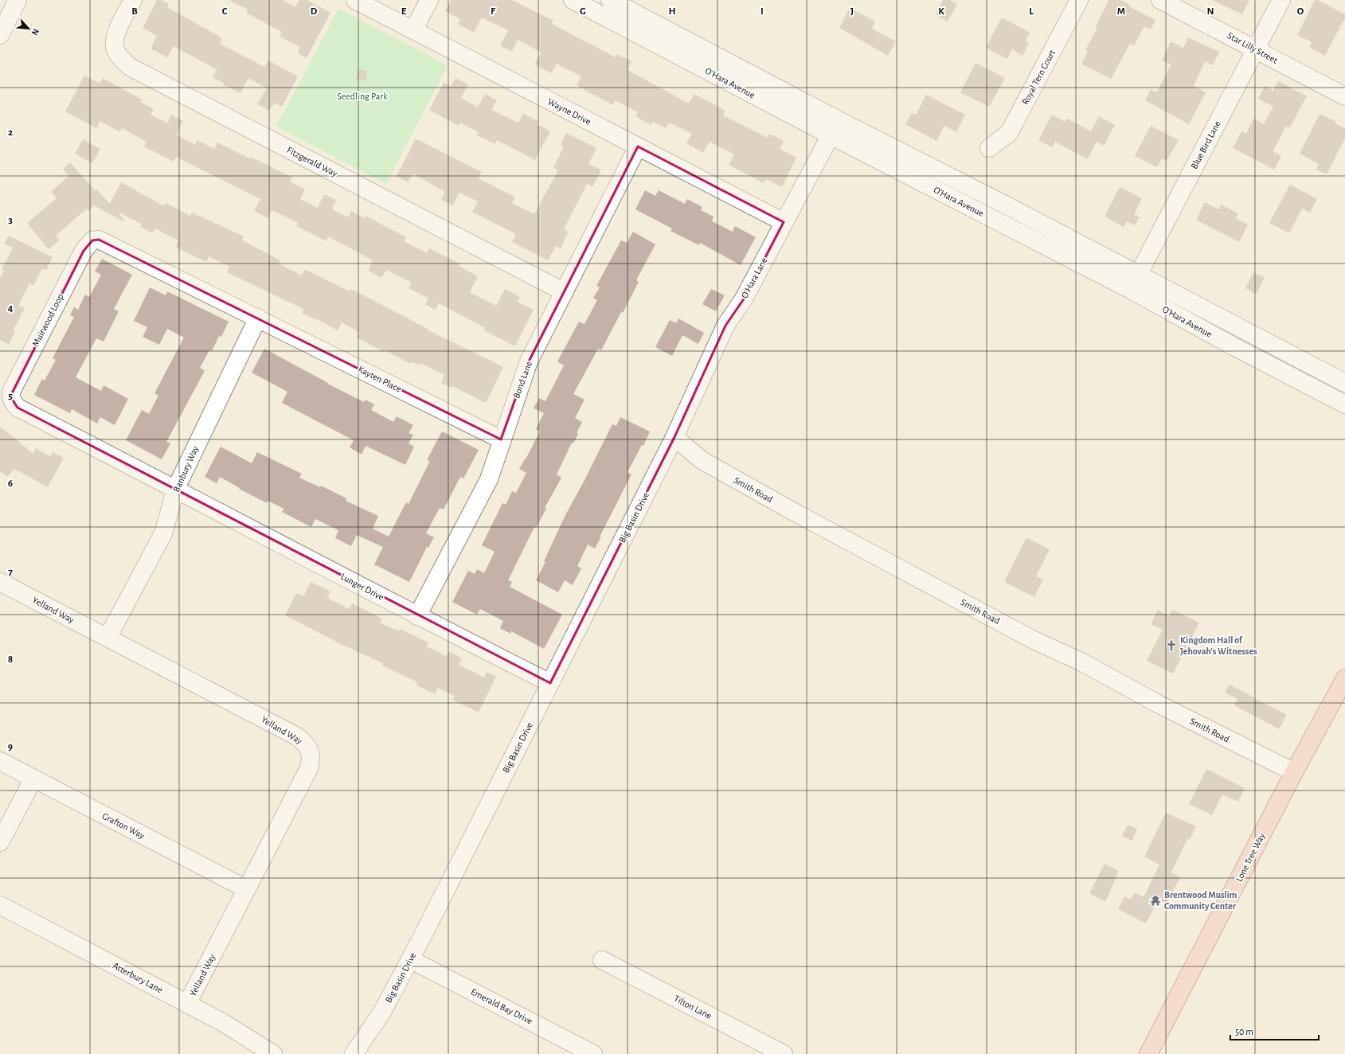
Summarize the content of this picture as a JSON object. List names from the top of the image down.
{
  "streets": {
    "main road": ["Lone Tree Way"],
    "street": [
      "Star Lilly Street",
      "Royal Tern Court",
      "O'Hara Avenue",
      "Wayne Drive",
      "Blue Bird Lane",
      "Fitzgerald Way",
      "O'Hara Lane",
      "Muirwood Loop",
      "Kayten Place",
      "Bond Lane",
      "Banbury Way",
      "Smith Road",
      "Big Basin Drive",
      "Lunger Drive",
      "Yelland Way",
      "Grafton Way",
      "Atterbury Lane",
      "Emerald Bay Drive",
      "Tilton Lane"
    ]
  },
  "crossings": [
    ["Star Lilly Street", "Blue Bird Lane"],
    ["O'Hara Avenue", "Blue Bird Lane"],
    ["O'Hara Avenue", "O'Hara Lane"],
    ["Wayne Drive", "O'Hara Lane"],
    ["Wayne Drive", "Bond Lane"],
    ["Fitzgerald Way", "Bond Lane"],
    ["O'Hara Lane", "Smith Road"],
    ["O'Hara Lane", "Big Basin Drive"],
    ["Muirwood Loop", "Kayten Place"],
    ["Muirwood Loop", "Banbury Way"],
    ["Muirwood Loop", "Lunger Drive"],
    ["Kayten Place", "Bond Lane"],
    ["Kayten Place", "Banbury Way"],
    ["Bond Lane", "Lunger Drive"],
    ["Banbury Way", "Lunger Drive"],
    ["Banbury Way", "Yelland Way"],
    ["Smith Road", "Big Basin Drive"],
    ["Smith Road", "Lone Tree Way"],
    ["Big Basin Drive", "Lunger Drive"],
    ["Big Basin Drive", "Emerald Bay Drive"],
    ["Yelland Way", "Grafton Way"],
    ["Yelland Way", "Atterbury Lane"]
  ],
  "parks": ["Seedling Park"],
  "places": {
    "church": ["Kingdom Hall of Jehovah's Witnesses"],
    "temple": ["Brentwood Muslim Community Center"]
  },
  "scale_bar": "50 m",
  "north": "bottom right",
  "grid": {
    "columns": [
      "B",
      "C",
      "D",
      "E",
      "F",
      "G",
      "H",
      "I",
      "J",
      "K",
      "L",
      "M",
      "N",
      "O"
    ],
    "rows": [
      "2",
      "3",
      "4",
      "5",
      "6",
      "7",
      "8",
      "9"
    ]
  }
}
